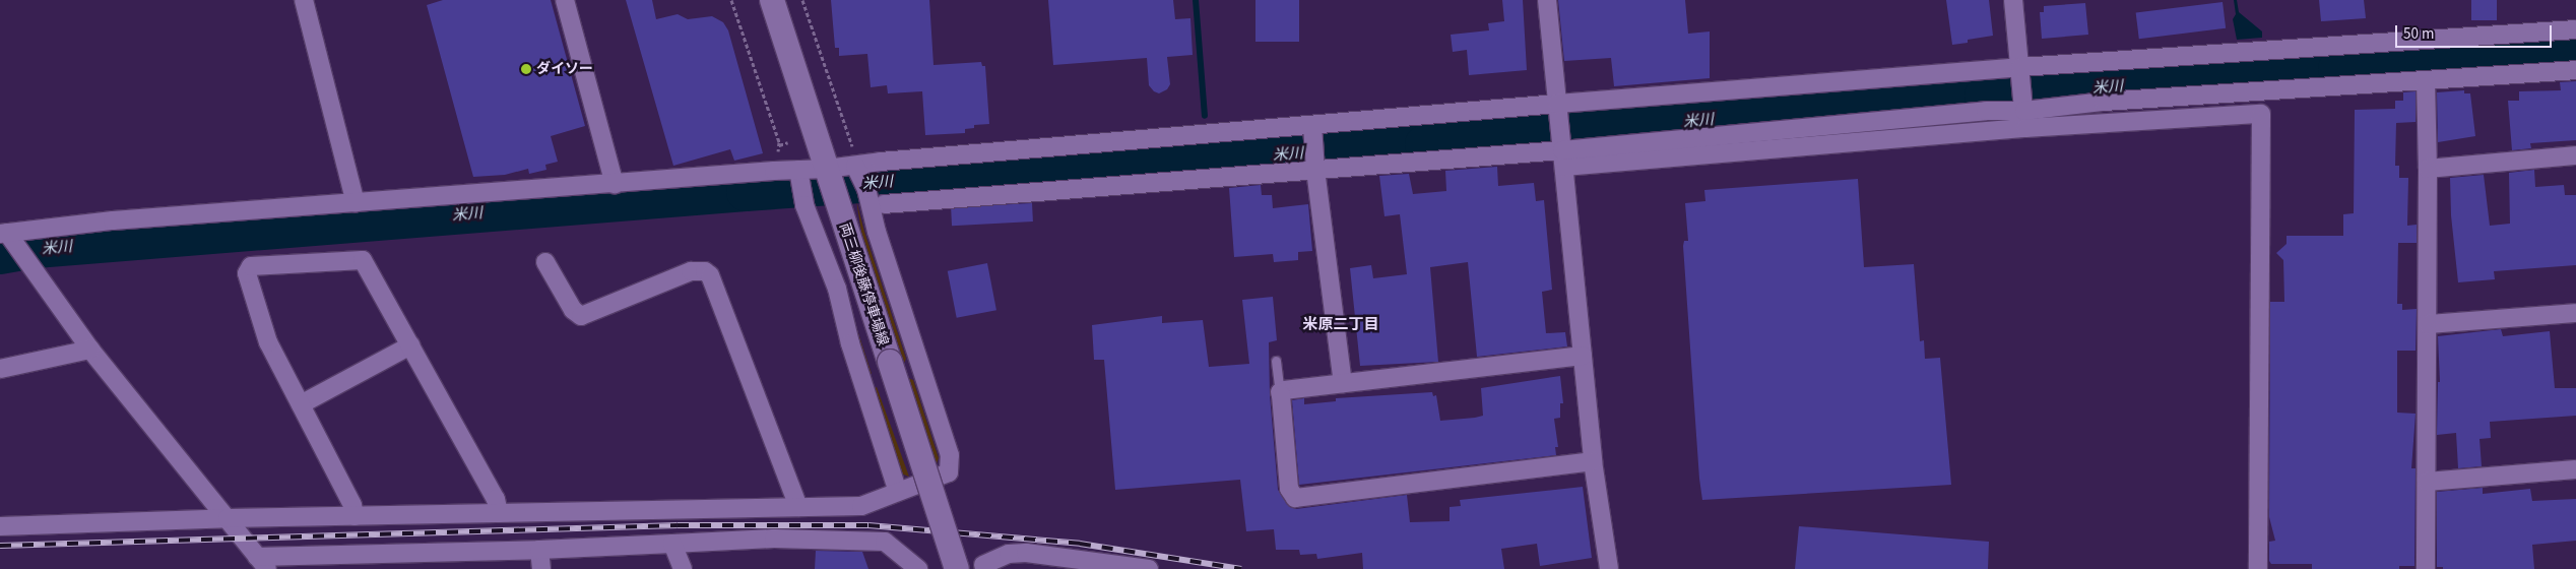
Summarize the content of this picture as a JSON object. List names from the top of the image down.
{
  "streets": {
    "main road": ["両三柳後藤停車場線"]
  },
  "districts": ["米原二丁目"],
  "water": ["米川"],
  "places": ["ダイソー"],
  "scale_bar": "50 m"
}
